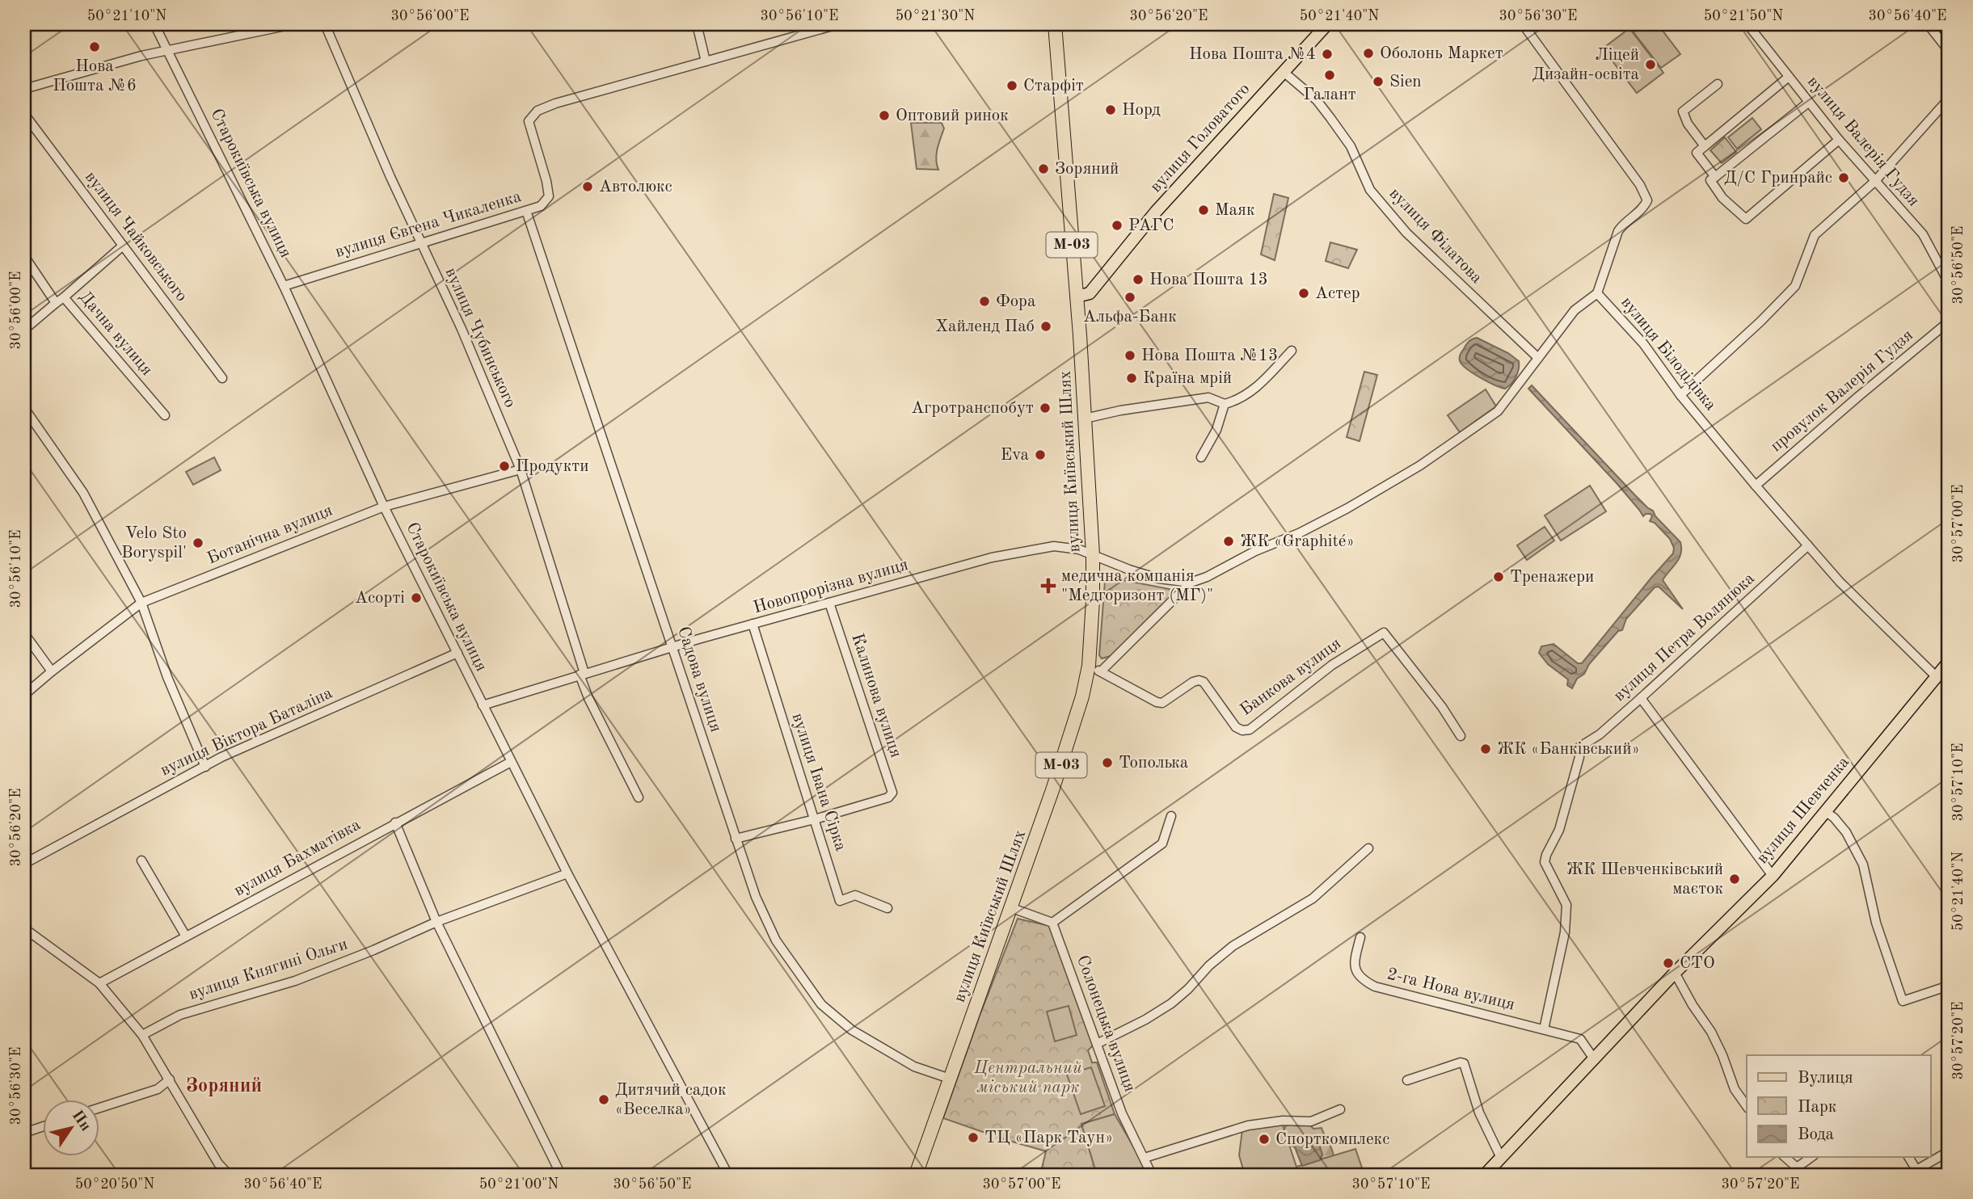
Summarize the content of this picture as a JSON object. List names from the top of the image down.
{
  "streets": {
    "highway": ["М-03", "вулиця Київський Шлях"],
    "main road": ["вулиця Головатого", "вулиця Шевченка"],
    "street": [
      "вулиця Валерія Гудзя",
      "Старокиївська вулиця",
      "вулиця Євгена Чикаленка",
      "вулиця Філатова",
      "вулиця Чайковського",
      "Дачна вулиця",
      "вулиця Чубинського",
      "вулиця Білодідівка",
      "провулок Валерія Гудзя",
      "Ботанічна вулиця",
      "Новопрорізна вулиця",
      "вулиця Петра Волянюка",
      "Банкова вулиця",
      "Садова вулиця",
      "Калинова вулиця",
      "вулиця Віктора Баталіна",
      "вулиця Івана Сірка",
      "вулиця Бахматівка",
      "вулиця Княгині Ольги",
      "2-га Нова вулиця",
      "Солонецька вулиця"
    ]
  },
  "crossings": [
    ["вулиця Головатого", "вулиця Філатова"],
    ["вулиця Головатого", "вулиця Київський Шлях"],
    ["Старокиївська вулиця", "вулиця Євгена Чикаленка"],
    ["Старокиївська вулиця", "Ботанічна вулиця"],
    ["Старокиївська вулиця", "Новопрорізна вулиця"],
    ["Старокиївська вулиця", "вулиця Віктора Баталіна"],
    ["Старокиївська вулиця", "вулиця Бахматівка"],
    ["Старокиївська вулиця", "вулиця Княгині Ольги"],
    ["вулиця Євгена Чикаленка", "вулиця Чубинського"],
    ["вулиця Євгена Чикаленка", "Садова вулиця"],
    ["вулиця Філатова", "вулиця Білодідівка"],
    ["вулиця Чубинського", "Ботанічна вулиця"],
    ["вулиця Чубинського", "Новопрорізна вулиця"],
    ["вулиця Білодідівка", "провулок Валерія Гудзя"],
    ["вулиця Білодідівка", "Новопрорізна вулиця"],
    ["вулиця Білодідівка", "вулиця Петра Волянюка"],
    ["вулиця Білодідівка", "Банкова вулиця"],
    ["вулиця Білодідівка", "вулиця Шевченка"],
    ["вулиця Київський Шлях", "Новопрорізна вулиця"],
    ["вулиця Київський Шлях", "Банкова вулиця"],
    ["вулиця Київський Шлях", "Садова вулиця"],
    ["Новопрорізна вулиця", "Садова вулиця"],
    ["Новопрорізна вулиця", "Калинова вулиця"],
    ["Новопрорізна вулиця", "вулиця Івана Сірка"],
    ["вулиця Петра Волянюка", "2-га Нова вулиця"],
    ["Калинова вулиця", "вулиця Івана Сірка"],
    ["вулиця Шевченка", "2-га Нова вулиця"]
  ],
  "districts": ["Зоряний"],
  "parks": ["Центральний міський парк"],
  "places": {
    "other": [
      "Нова Пошта №6",
      "Оболонь Маркет",
      "Нова Пошта №4",
      "Ліцей Дизайн-освіта",
      "Галант",
      "Sien",
      "Старфіт",
      "Норд",
      "Оптовий ринок",
      "Зоряний",
      "Д/С Гринрайс",
      "Автолюкс",
      "Маяк",
      "РАГС",
      "Нова Пошта 13",
      "Астер",
      "Альфа-Банк",
      "Фора",
      "Хайленд Паб",
      "Нова Пошта №13",
      "Країна мрій",
      "Агротранспобут",
      "Eva",
      "Продукти",
      "ЖК «Graphité»",
      "Velo Sto Boryspil'",
      "Тренажери",
      "Асорті",
      "ЖК «Банківський»",
      "Тополька",
      "ЖК Шевченківський маєток",
      "СТО",
      "Дитячий садок «Веселка»",
      "ТЦ «Парк Таун»",
      "Спорткомплекс"
    ],
    "health": ["медична компанія \"Медгоризонт (МГ)\""]
  },
  "legend": ["Вулиця", "Парк", "Вода"],
  "north": "top right",
  "coordinates": [
    "50°21'10\"N",
    "30°56'00\"E",
    "30°56'10\"E",
    "50°21'30\"N",
    "30°56'20\"E",
    "50°21'40\"N",
    "30°56'30\"E",
    "50°21'50\"N",
    "30°56'40\"E",
    "30°56'50\"E",
    "30°57'00\"E",
    "30°57'10\"E",
    "30°57'20\"E",
    "50°20'50\"N",
    "50°21'00\"N"
  ]
}
